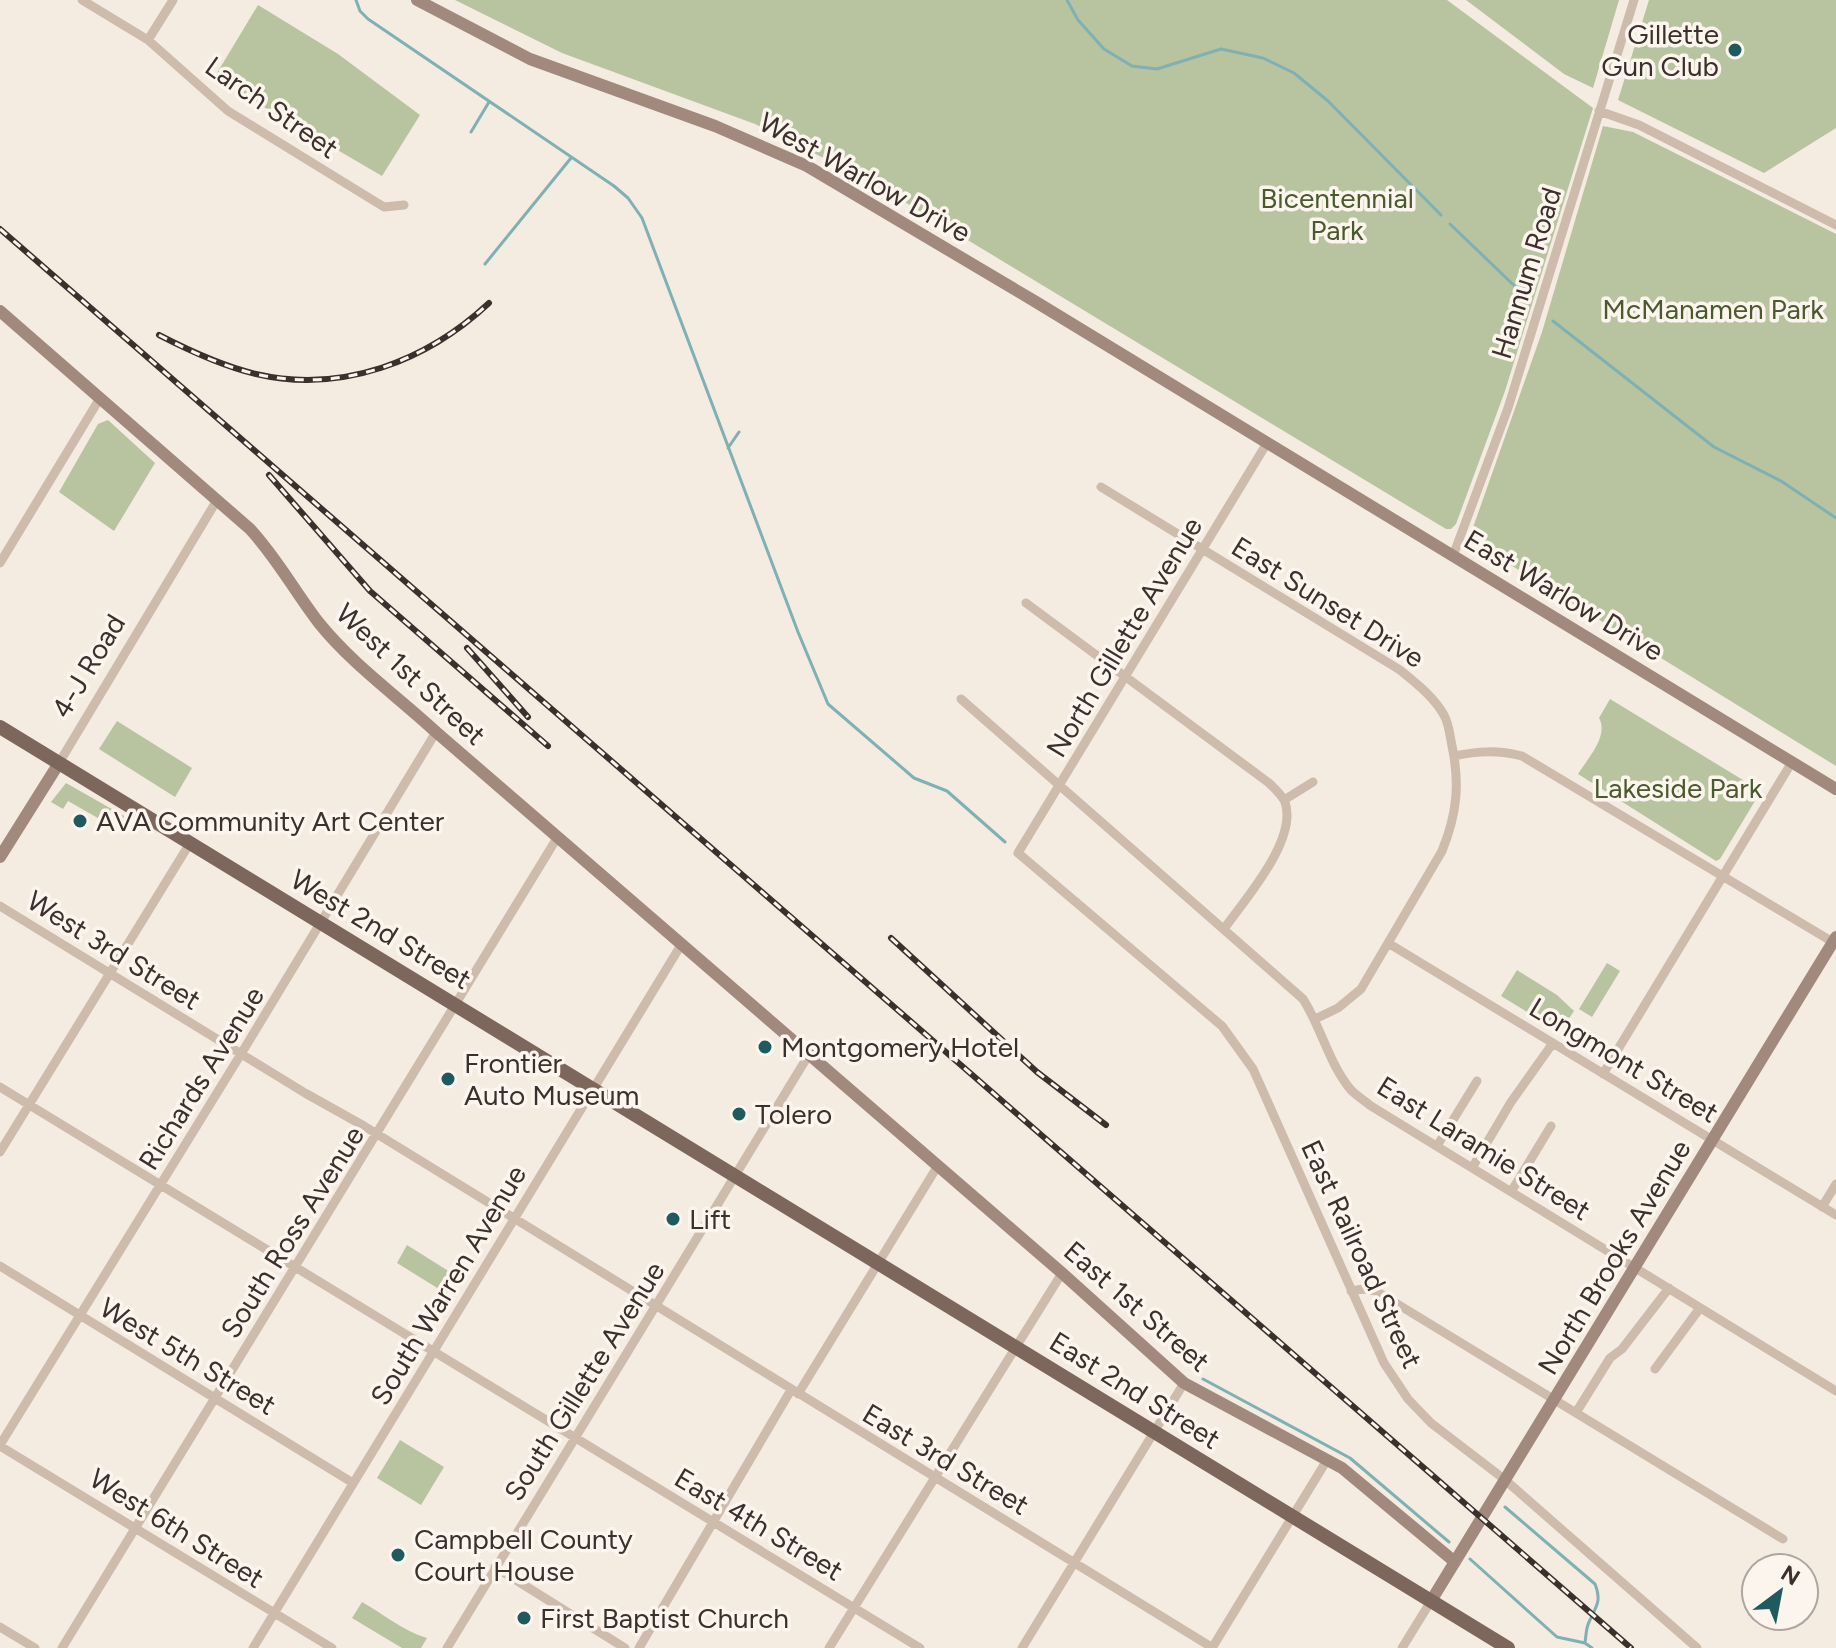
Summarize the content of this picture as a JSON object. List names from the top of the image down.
{
  "streets": {
    "main road": ["West 2nd Street", "East 2nd Street"],
    "street": [
      "Larch Street",
      "West Warlow Drive",
      "Hannum Road",
      "East Warlow Drive",
      "East Sunset Drive",
      "North Gillette Avenue",
      "4-J Road",
      "West 1st Street",
      "West 3rd Street",
      "Longmont Street",
      "Richards Avenue",
      "East Laramie Street",
      "South Ross Avenue",
      "East Railroad Street",
      "North Brooks Avenue",
      "South Warren Avenue",
      "East 1st Street",
      "West 5th Street",
      "South Gillette Avenue",
      "East 3rd Street",
      "East 4th Street",
      "West 6th Street"
    ]
  },
  "crossings": [
    ["West Warlow Drive", "East Warlow Drive"],
    ["West Warlow Drive", "North Gillette Avenue"],
    ["Hannum Road", "East Warlow Drive"],
    ["East Warlow Drive", "North Gillette Avenue"],
    ["East Sunset Drive", "North Gillette Avenue"],
    ["East Sunset Drive", "Longmont Street"],
    ["East Sunset Drive", "East Laramie Street"],
    ["North Gillette Avenue", "East Laramie Street"],
    ["North Gillette Avenue", "East Railroad Street"],
    ["4-J Road", "West 1st Street"],
    ["4-J Road", "West 2nd Street"],
    ["West 1st Street", "Richards Avenue"],
    ["West 1st Street", "South Ross Avenue"],
    ["West 1st Street", "South Warren Avenue"],
    ["West 1st Street", "East 1st Street"],
    ["West 1st Street", "South Gillette Avenue"],
    ["West 2nd Street", "Richards Avenue"],
    ["West 2nd Street", "South Ross Avenue"],
    ["West 2nd Street", "South Warren Avenue"],
    ["West 2nd Street", "South Gillette Avenue"],
    ["West 2nd Street", "East 2nd Street"],
    ["West 3rd Street", "Richards Avenue"],
    ["West 3rd Street", "South Ross Avenue"],
    ["West 3rd Street", "South Warren Avenue"],
    ["West 3rd Street", "South Gillette Avenue"],
    ["West 3rd Street", "East 3rd Street"],
    ["Longmont Street", "North Brooks Avenue"],
    ["Richards Avenue", "West 5th Street"],
    ["Richards Avenue", "East 4th Street"],
    ["Richards Avenue", "West 6th Street"],
    ["East Laramie Street", "North Brooks Avenue"],
    ["South Ross Avenue", "West 5th Street"],
    ["South Ross Avenue", "East 4th Street"],
    ["South Ross Avenue", "West 6th Street"],
    ["East Railroad Street", "North Brooks Avenue"],
    ["North Brooks Avenue", "East 1st Street"],
    ["North Brooks Avenue", "East 2nd Street"],
    ["South Warren Avenue", "West 5th Street"],
    ["South Warren Avenue", "East 4th Street"],
    ["South Warren Avenue", "West 6th Street"],
    ["East 1st Street", "South Gillette Avenue"],
    ["South Gillette Avenue", "East 2nd Street"],
    ["South Gillette Avenue", "East 3rd Street"],
    ["South Gillette Avenue", "East 4th Street"]
  ],
  "parks": ["Bicentennial Park", "McManamen Park", "Lakeside Park"],
  "places": [
    "Gillette Gun Club",
    "AVA Community Art Center",
    "Montgomery Hotel",
    "Frontier Auto Museum",
    "Tolero",
    "Lift",
    "Campbell County Court House",
    "First Baptist Church"
  ],
  "north": "top right"
}
